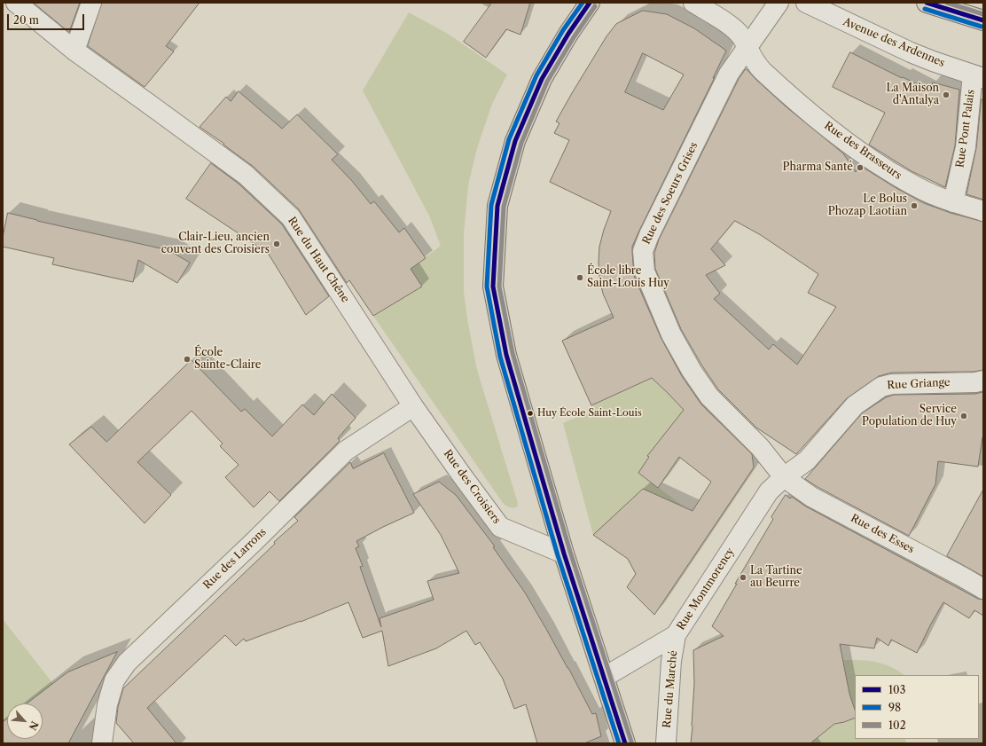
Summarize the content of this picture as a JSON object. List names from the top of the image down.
{
  "streets": {
    "street": [
      "Avenue des Ardennes",
      "Rue Pont Palais",
      "Rue des Brasseurs",
      "Rue des Soeurs Grises",
      "Rue du Haut Chêne",
      "Rue Griange",
      "Rue des Croisiers",
      "Rue des Esses",
      "Rue des Larrons",
      "Rue Montmorency",
      "Rue du Marché"
    ]
  },
  "crossings": [
    ["Avenue des Ardennes", "Rue Pont Palais"],
    ["Rue Pont Palais", "Rue des Brasseurs"],
    ["Rue des Brasseurs", "Rue des Soeurs Grises"],
    ["Rue des Soeurs Grises", "Rue Griange"],
    ["Rue des Soeurs Grises", "Rue des Esses"],
    ["Rue des Soeurs Grises", "Rue Montmorency"],
    ["Rue du Haut Chêne", "Rue des Croisiers"],
    ["Rue du Haut Chêne", "Rue des Larrons"],
    ["Rue Griange", "Rue des Esses"],
    ["Rue Griange", "Rue Montmorency"],
    ["Rue des Croisiers", "Rue des Larrons"],
    ["Rue des Esses", "Rue Montmorency"],
    ["Rue Montmorency", "Rue du Marché"]
  ],
  "places": [
    "La Maison d'Antalya",
    "Pharma Santé",
    "Le Bolus Phozap Laotian",
    "Clair-Lieu, ancien couvent des Croisiers",
    "École libre Saint-Louis Huy",
    "École Sainte-Claire",
    "Huy École Saint-Louis",
    "Service Population de Huy",
    "La Tartine au Beurre"
  ],
  "lines": ["transit line 103", "transit line 98", "transit line 102"],
  "legend": ["103", "98", "102"],
  "scale_bar": "20 m",
  "north": "bottom right"
}
